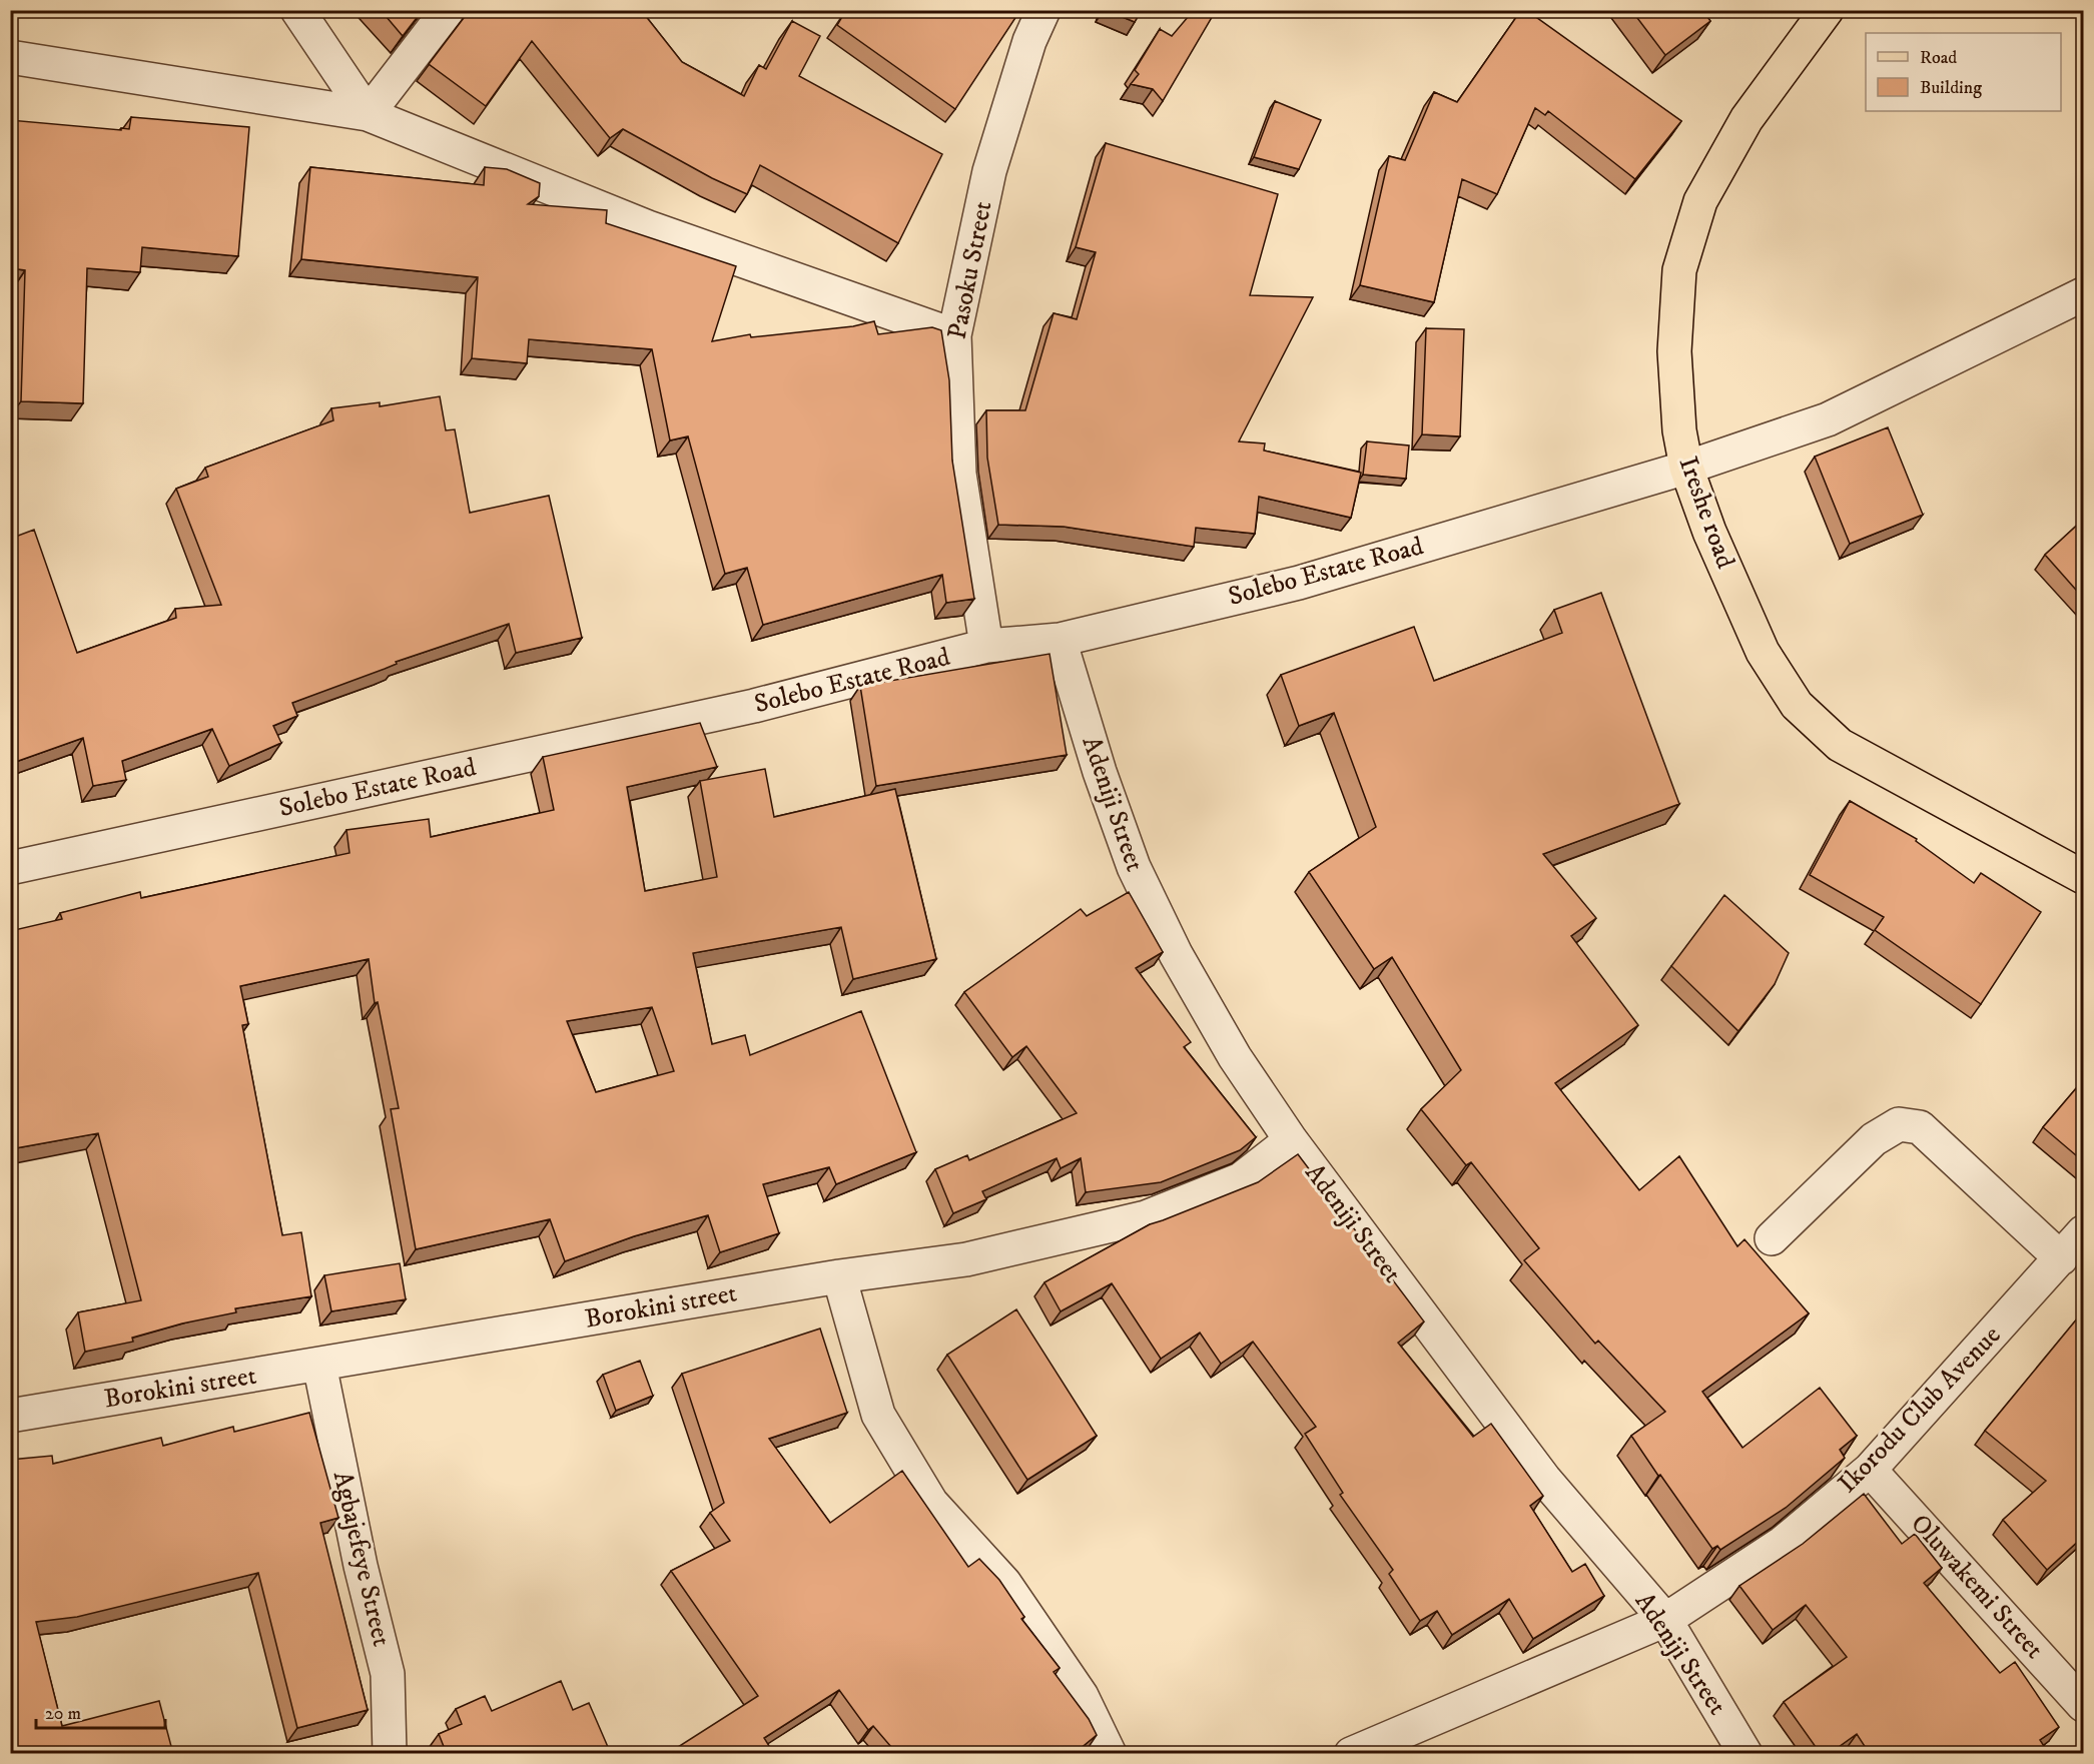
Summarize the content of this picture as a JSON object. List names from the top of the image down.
{
  "streets": {
    "main road": ["Ireshe road"],
    "street": [
      "Pasoku Street",
      "Solebo Estate Road",
      "Adeniji Street",
      "Borokini street",
      "Ikorodu Club Avenue",
      "Agbajefeye Street",
      "Oluwakemi Street"
    ]
  },
  "crossings": [
    ["Pasoku Street", "Solebo Estate Road"],
    ["Ireshe road", "Solebo Estate Road"],
    ["Solebo Estate Road", "Adeniji Street"],
    ["Adeniji Street", "Borokini street"],
    ["Adeniji Street", "Ikorodu Club Avenue"],
    ["Borokini street", "Agbajefeye Street"],
    ["Ikorodu Club Avenue", "Oluwakemi Street"]
  ],
  "legend": ["Road", "Building"],
  "scale_bar": "20 m"
}
